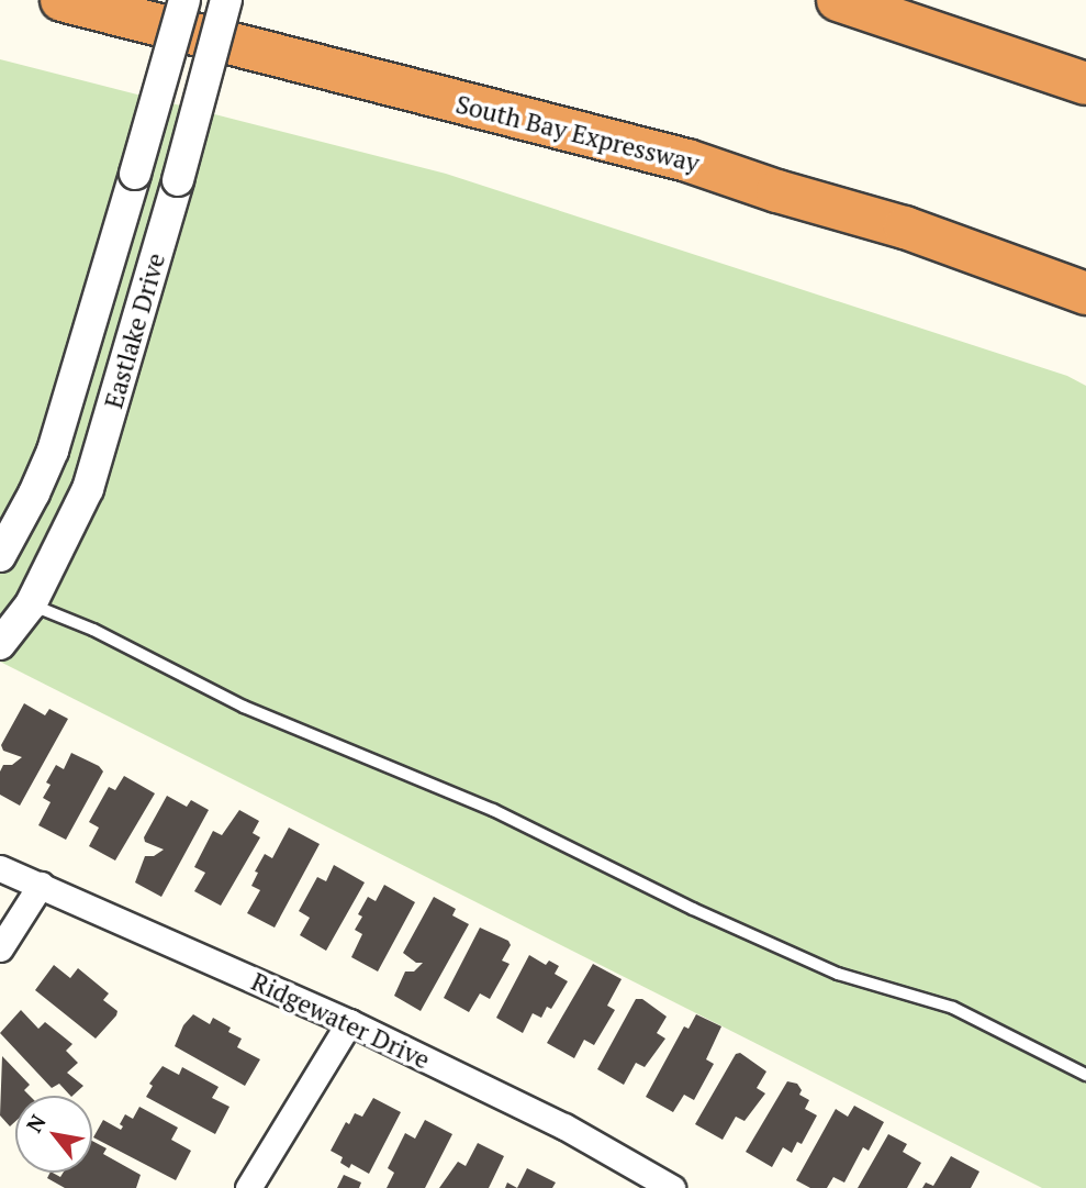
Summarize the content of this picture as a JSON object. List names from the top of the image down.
{
  "streets": {
    "highway": ["South Bay Expressway"],
    "street": ["Eastlake Drive", "Ridgewater Drive"]
  },
  "north": "top left"
}
